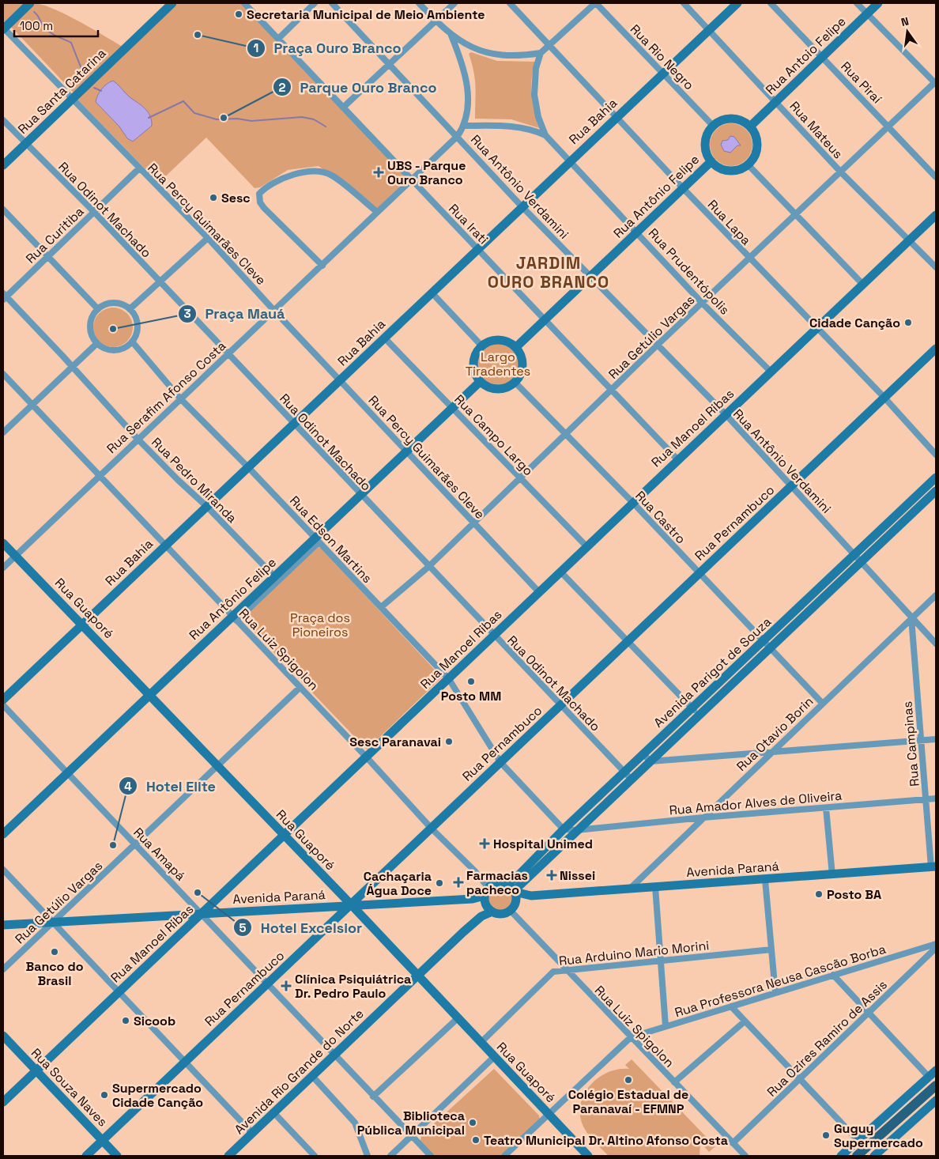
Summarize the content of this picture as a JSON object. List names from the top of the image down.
{
  "streets": {
    "street": [
      "Rua Antoio Felipe",
      "Rua Rio Negro",
      "Rua Piraí",
      "Rua Santa Catarina",
      "Rua Bahia",
      "Rua Mateus",
      "Rua Antônio Verdamini",
      "Rua Antônio Felipe",
      "Rua Odinot Machado",
      "Rua Lapa",
      "Rua Percy Guimarães Cleve",
      "Rua Irati",
      "Rua Curitiba",
      "Rua Prudentópolis",
      "Rua Getúlio Vargas",
      "Rua Serafim Afonso Costa",
      "Rua Manoel Ribas",
      "Rua Campo Largo",
      "Rua Pedro Miranda",
      "Rua Castro",
      "Rua Pernambuco",
      "Rua Edson Martins",
      "Rua Guaporé",
      "Rua Luiz Spigolon",
      "Avenida Parigot de Souza",
      "Rua Otavio Borin",
      "Rua Campinas",
      "Rua Amador Alves de Oliveira",
      "Rua Amapá",
      "Avenida Paraná",
      "Rua Arduino Mario Morini",
      "Rua Professora Neusa Cascão Borba",
      "Rua Ozires Ramiro de Assis",
      "Avenida Rio Grande do Norte",
      "Rua Souza Naves"
    ]
  },
  "crossings": [
    ["Rua Antoio Felipe", "Rua Rio Negro"],
    ["Rua Antoio Felipe", "Rua Piraí"],
    ["Rua Antoio Felipe", "Rua Mateus"],
    ["Rua Antoio Felipe", "Rua Antônio Felipe"],
    ["Rua Rio Negro", "Rua Bahia"],
    ["Rua Rio Negro", "Rua Antônio Felipe"],
    ["Rua Piraí", "Rua Getúlio Vargas"],
    ["Rua Santa Catarina", "Rua Odinot Machado"],
    ["Rua Santa Catarina", "Rua Percy Guimarães Cleve"],
    ["Rua Bahia", "Rua Mateus"],
    ["Rua Bahia", "Rua Antônio Verdamini"],
    ["Rua Bahia", "Rua Odinot Machado"],
    ["Rua Bahia", "Rua Lapa"],
    ["Rua Bahia", "Rua Percy Guimarães Cleve"],
    ["Rua Bahia", "Rua Irati"],
    ["Rua Bahia", "Rua Prudentópolis"],
    ["Rua Bahia", "Rua Campo Largo"],
    ["Rua Bahia", "Rua Pedro Miranda"],
    ["Rua Bahia", "Rua Edson Martins"],
    ["Rua Bahia", "Rua Guaporé"],
    ["Rua Bahia", "Rua Luiz Spigolon"],
    ["Rua Mateus", "Rua Getúlio Vargas"],
    ["Rua Mateus", "Rua Manoel Ribas"],
    ["Rua Antônio Verdamini", "Rua Antônio Felipe"],
    ["Rua Antônio Verdamini", "Rua Getúlio Vargas"],
    ["Rua Antônio Verdamini", "Rua Serafim Afonso Costa"],
    ["Rua Antônio Verdamini", "Rua Manoel Ribas"],
    ["Rua Antônio Verdamini", "Rua Pernambuco"],
    ["Rua Antônio Verdamini", "Avenida Parigot de Souza"],
    ["Rua Antônio Verdamini", "Rua Otavio Borin"],
    ["Rua Antônio Verdamini", "Rua Campinas"],
    ["Rua Antônio Felipe", "Rua Odinot Machado"],
    ["Rua Antônio Felipe", "Rua Lapa"],
    ["Rua Antônio Felipe", "Rua Percy Guimarães Cleve"],
    ["Rua Antônio Felipe", "Rua Irati"],
    ["Rua Antônio Felipe", "Rua Prudentópolis"],
    ["Rua Antônio Felipe", "Rua Campo Largo"],
    ["Rua Antônio Felipe", "Rua Pedro Miranda"],
    ["Rua Antônio Felipe", "Rua Castro"],
    ["Rua Antônio Felipe", "Rua Edson Martins"],
    ["Rua Antônio Felipe", "Rua Guaporé"],
    ["Rua Antônio Felipe", "Rua Luiz Spigolon"],
    ["Rua Antônio Felipe", "Rua Amapá"],
    ["Rua Odinot Machado", "Rua Curitiba"],
    ["Rua Odinot Machado", "Rua Getúlio Vargas"],
    ["Rua Odinot Machado", "Rua Serafim Afonso Costa"],
    ["Rua Odinot Machado", "Rua Manoel Ribas"],
    ["Rua Odinot Machado", "Rua Pernambuco"],
    ["Rua Odinot Machado", "Avenida Parigot de Souza"],
    ["Rua Lapa", "Rua Getúlio Vargas"],
    ["Rua Lapa", "Rua Manoel Ribas"],
    ["Rua Lapa", "Rua Pernambuco"],
    ["Rua Percy Guimarães Cleve", "Rua Curitiba"],
    ["Rua Percy Guimarães Cleve", "Rua Getúlio Vargas"],
    ["Rua Percy Guimarães Cleve", "Rua Serafim Afonso Costa"],
    ["Rua Percy Guimarães Cleve", "Rua Manoel Ribas"],
    ["Rua Irati", "Rua Getúlio Vargas"],
    ["Rua Irati", "Rua Serafim Afonso Costa"],
    ["Rua Irati", "Rua Manoel Ribas"],
    ["Rua Curitiba", "Rua Pedro Miranda"],
    ["Rua Prudentópolis", "Rua Getúlio Vargas"],
    ["Rua Prudentópolis", "Rua Manoel Ribas"],
    ["Rua Getúlio Vargas", "Rua Campo Largo"],
    ["Rua Getúlio Vargas", "Rua Castro"],
    ["Rua Getúlio Vargas", "Rua Edson Martins"],
    ["Rua Getúlio Vargas", "Rua Guaporé"],
    ["Rua Getúlio Vargas", "Rua Luiz Spigolon"],
    ["Rua Getúlio Vargas", "Rua Amapá"],
    ["Rua Getúlio Vargas", "Avenida Paraná"],
    ["Rua Serafim Afonso Costa", "Rua Pedro Miranda"],
    ["Rua Serafim Afonso Costa", "Rua Edson Martins"],
    ["Rua Serafim Afonso Costa", "Rua Guaporé"],
    ["Rua Serafim Afonso Costa", "Rua Luiz Spigolon"],
    ["Rua Manoel Ribas", "Rua Campo Largo"],
    ["Rua Manoel Ribas", "Rua Castro"],
    ["Rua Manoel Ribas", "Rua Edson Martins"],
    ["Rua Manoel Ribas", "Rua Guaporé"],
    ["Rua Manoel Ribas", "Rua Luiz Spigolon"],
    ["Rua Manoel Ribas", "Rua Amapá"],
    ["Rua Manoel Ribas", "Avenida Paraná"],
    ["Rua Manoel Ribas", "Rua Souza Naves"],
    ["Rua Castro", "Rua Pernambuco"],
    ["Rua Castro", "Avenida Parigot de Souza"],
    ["Rua Castro", "Rua Otavio Borin"],
    ["Rua Pernambuco", "Rua Edson Martins"],
    ["Rua Pernambuco", "Rua Guaporé"],
    ["Rua Pernambuco", "Rua Luiz Spigolon"],
    ["Rua Pernambuco", "Rua Amapá"],
    ["Rua Pernambuco", "Avenida Paraná"],
    ["Rua Pernambuco", "Rua Souza Naves"],
    ["Rua Edson Martins", "Avenida Parigot de Souza"],
    ["Rua Edson Martins", "Rua Amador Alves de Oliveira"],
    ["Rua Guaporé", "Avenida Paraná"],
    ["Rua Guaporé", "Rua Arduino Mario Morini"],
    ["Rua Guaporé", "Avenida Rio Grande do Norte"],
    ["Rua Luiz Spigolon", "Avenida Parigot de Souza"],
    ["Rua Luiz Spigolon", "Avenida Paraná"],
    ["Rua Luiz Spigolon", "Rua Arduino Mario Morini"],
    ["Rua Luiz Spigolon", "Rua Professora Neusa Cascão Borba"],
    ["Rua Luiz Spigolon", "Rua Ozires Ramiro de Assis"],
    ["Rua Luiz Spigolon", "Avenida Rio Grande do Norte"],
    ["Avenida Parigot de Souza", "Rua Amador Alves de Oliveira"],
    ["Avenida Parigot de Souza", "Avenida Paraná"],
    ["Avenida Parigot de Souza", "Avenida Rio Grande do Norte"],
    ["Rua Otavio Borin", "Rua Campinas"],
    ["Rua Otavio Borin", "Rua Amador Alves de Oliveira"],
    ["Rua Otavio Borin", "Avenida Paraná"],
    ["Rua Campinas", "Rua Amador Alves de Oliveira"],
    ["Rua Campinas", "Avenida Paraná"],
    ["Rua Amapá", "Avenida Paraná"],
    ["Rua Amapá", "Avenida Rio Grande do Norte"],
    ["Avenida Paraná", "Avenida Rio Grande do Norte"]
  ],
  "districts": ["JARDIM OURO BRANCO"],
  "parks": ["Largo Tiradentes", "Praça dos Pioneiros"],
  "places": {
    "other": [
      "Secretaria Municipal de Meio Ambiente",
      "Praça Ouro Branco",
      "Parque Ouro Branco",
      "Sesc",
      "Cidade Canção",
      "Praça Mauá",
      "Posto MM",
      "Sesc Paranavai",
      "Hotel Elite",
      "Cachaçaria Água Doce",
      "Hotel Excelsior",
      "Posto BA",
      "Banco do Brasil",
      "Sicoob",
      "Colégio Estadual de Paranavaí - EFMNP",
      "Supermercado Cidade Canção",
      "Biblioteca Pública Municipal",
      "Guguy Supermercado",
      "Teatro Municipal Dr. Altino Afonso Costa"
    ],
    "health": [
      "UBS - Parque Ouro Branco",
      "Hospital Unimed",
      "Nissei",
      "Farmacias pacheco",
      "Clínica Psiquiátrica Dr. Pedro Paulo"
    ]
  },
  "scale_bar": "100 m",
  "north": "top"
}
